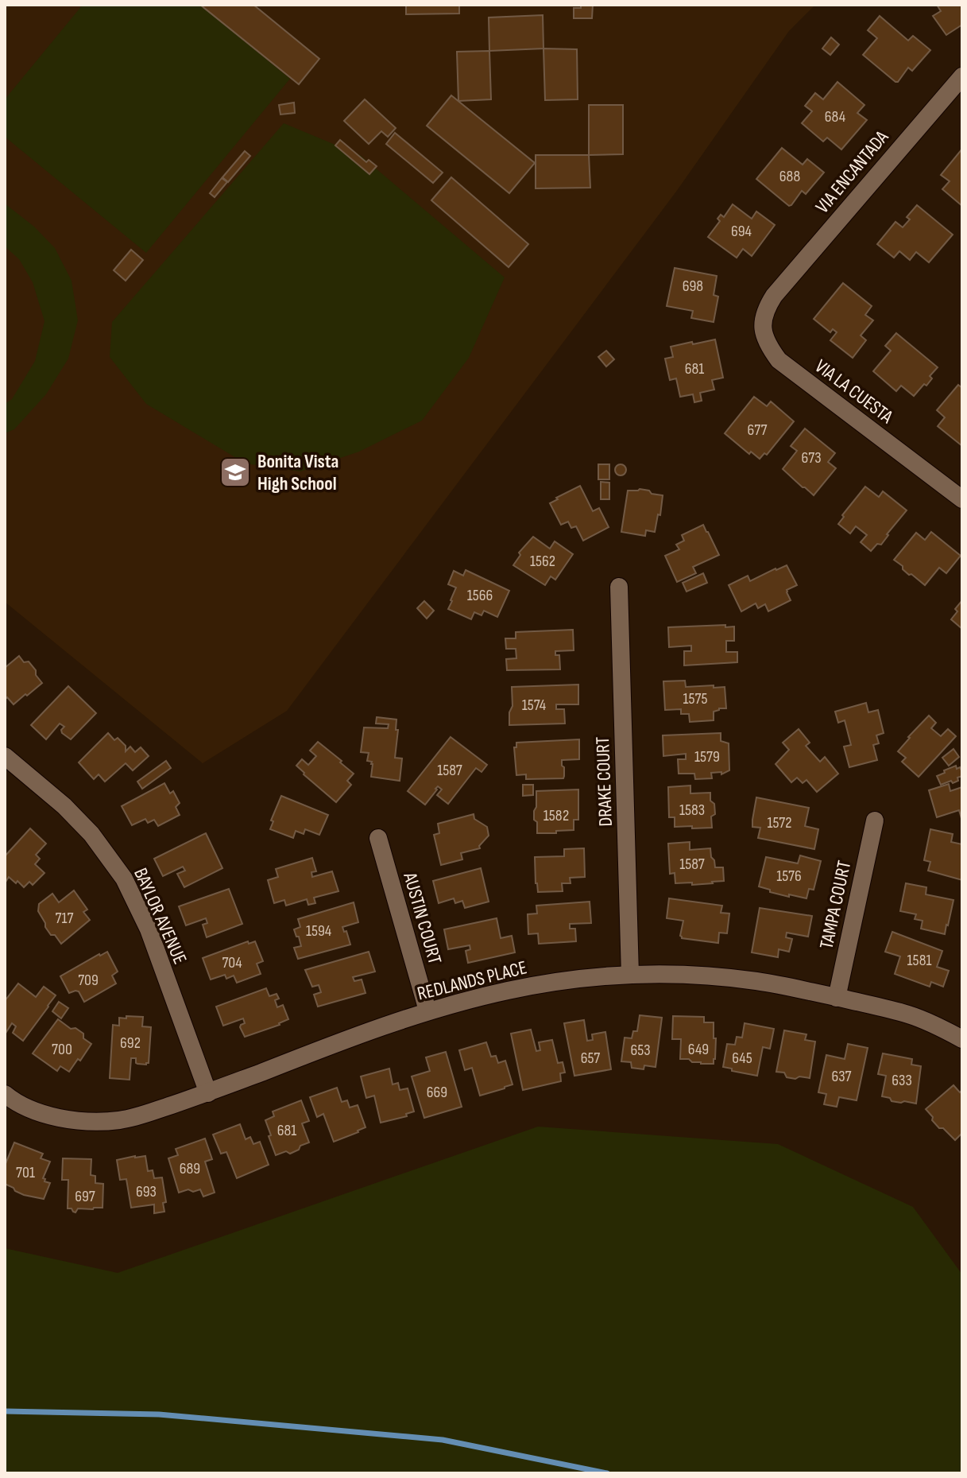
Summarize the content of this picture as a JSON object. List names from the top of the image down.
{
  "streets": {
    "street": [
      "VIA ENCANTADA",
      "VIA LA CUESTA",
      "DRAKE COURT",
      "TAMPA COURT",
      "BAYLOR AVENUE",
      "AUSTIN COURT",
      "REDLANDS PLACE"
    ]
  },
  "crossings": [
    ["VIA ENCANTADA", "VIA LA CUESTA"],
    ["DRAKE COURT", "REDLANDS PLACE"],
    ["TAMPA COURT", "REDLANDS PLACE"],
    ["BAYLOR AVENUE", "REDLANDS PLACE"],
    ["AUSTIN COURT", "REDLANDS PLACE"]
  ],
  "places": {
    "school or university": ["Bonita Vista High School"]
  },
  "house_numbers": [
    "684",
    "688",
    "694",
    "698",
    "681",
    "677",
    "673",
    "1562",
    "1566",
    "1575",
    "1574",
    "1579",
    "1587",
    "1583",
    "1582",
    "1572",
    "1587",
    "1576",
    "717",
    "1594",
    "1581",
    "704",
    "709",
    "692",
    "700",
    "649",
    "653",
    "657",
    "645",
    "637",
    "633",
    "669",
    "681",
    "689",
    "701",
    "693",
    "697"
  ]
}
